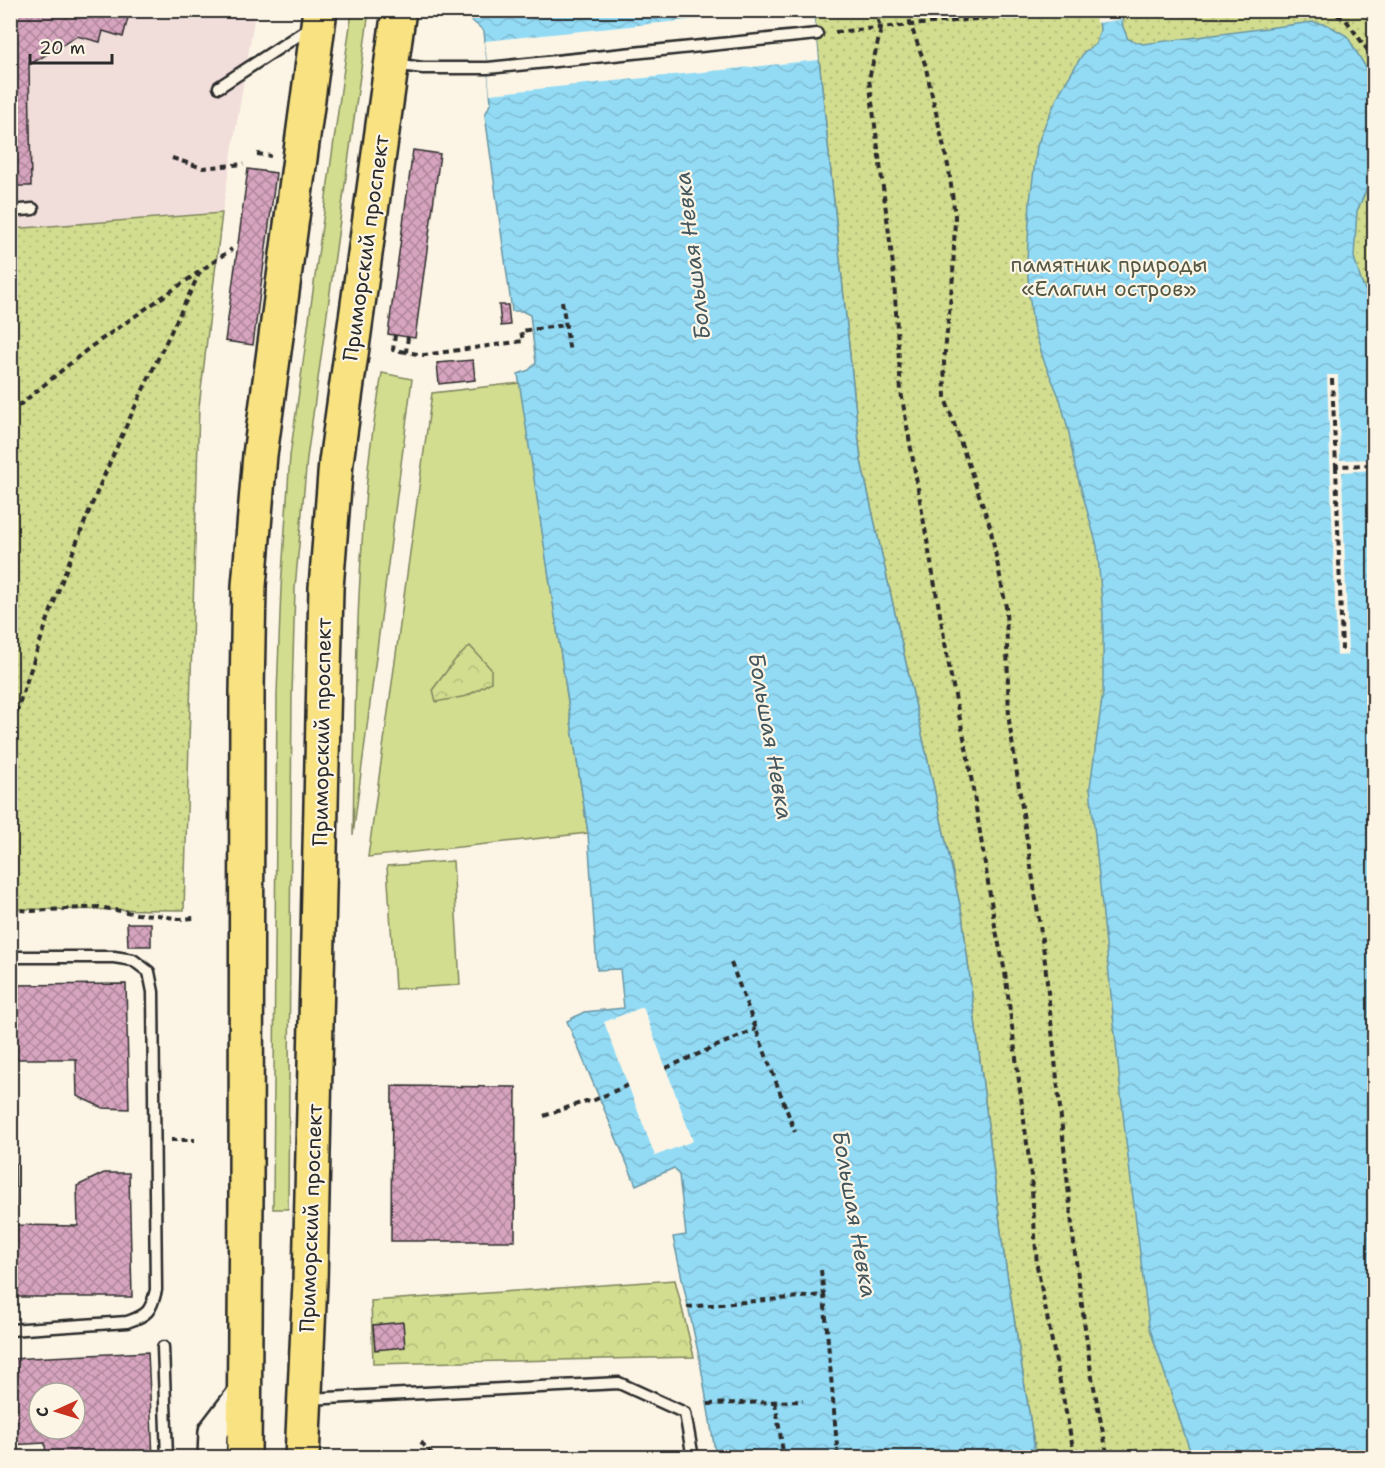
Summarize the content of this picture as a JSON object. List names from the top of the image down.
{
  "streets": {
    "main road": ["Приморский проспект"]
  },
  "water": ["Большая Невка"],
  "parks": ["памятник природы «Елагин остров»"],
  "scale_bar": "20 m",
  "north": "left"
}
